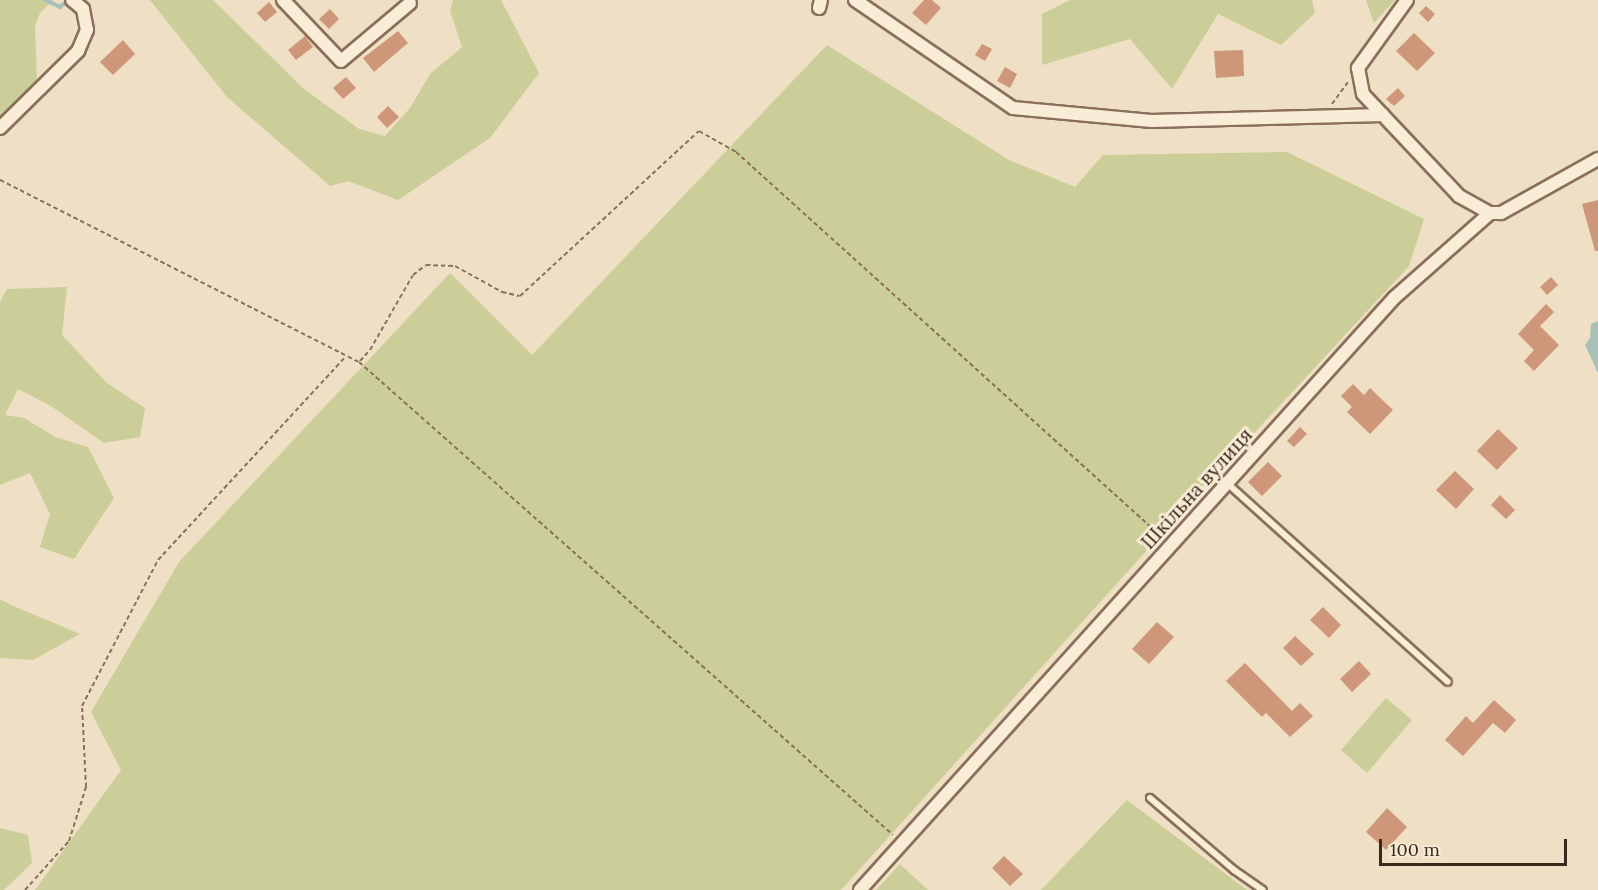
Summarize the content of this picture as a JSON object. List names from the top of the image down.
{
  "streets": {
    "street": ["Шкільна вулиця"]
  },
  "scale_bar": "100 m"
}
